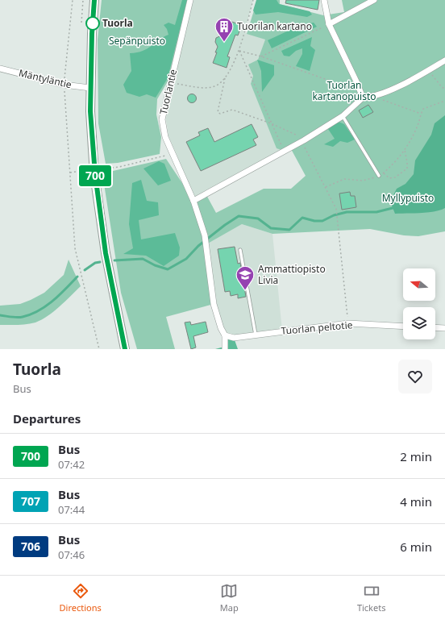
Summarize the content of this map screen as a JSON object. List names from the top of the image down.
{
  "streets": {
    "street": ["Mäntyläntie", "Tuorlantie", "Tuorlan peltotie"]
  },
  "crossings": [
    ["Tuorlantie", "Tuorlan peltotie"]
  ],
  "parks": ["Sepänpuisto", "Tuorlan kartanopuisto", "Myllypuisto"],
  "places": {
    "other": ["Tuorla"],
    "building": ["Tuorilan kartano"],
    "school or university": ["Ammattiopisto Livia"]
  },
  "lines": ["bus line 700"],
  "north": "left",
  "page": {
    "on_map": "700",
    "heading": [
      ["Tuorla", "Bus"],
      "Departures"
    ],
    "list": [
      {
        "mark": "700",
        "name": "Bus",
        "note": "07:42",
        "value": "2 min"
      },
      {
        "mark": "707",
        "name": "Bus",
        "note": "07:44",
        "value": "4 min"
      },
      {
        "mark": "706",
        "name": "Bus",
        "note": "07:46",
        "value": "6 min"
      }
    ],
    "tabs": ["Directions", "Map", "Tickets"]
  }
}
